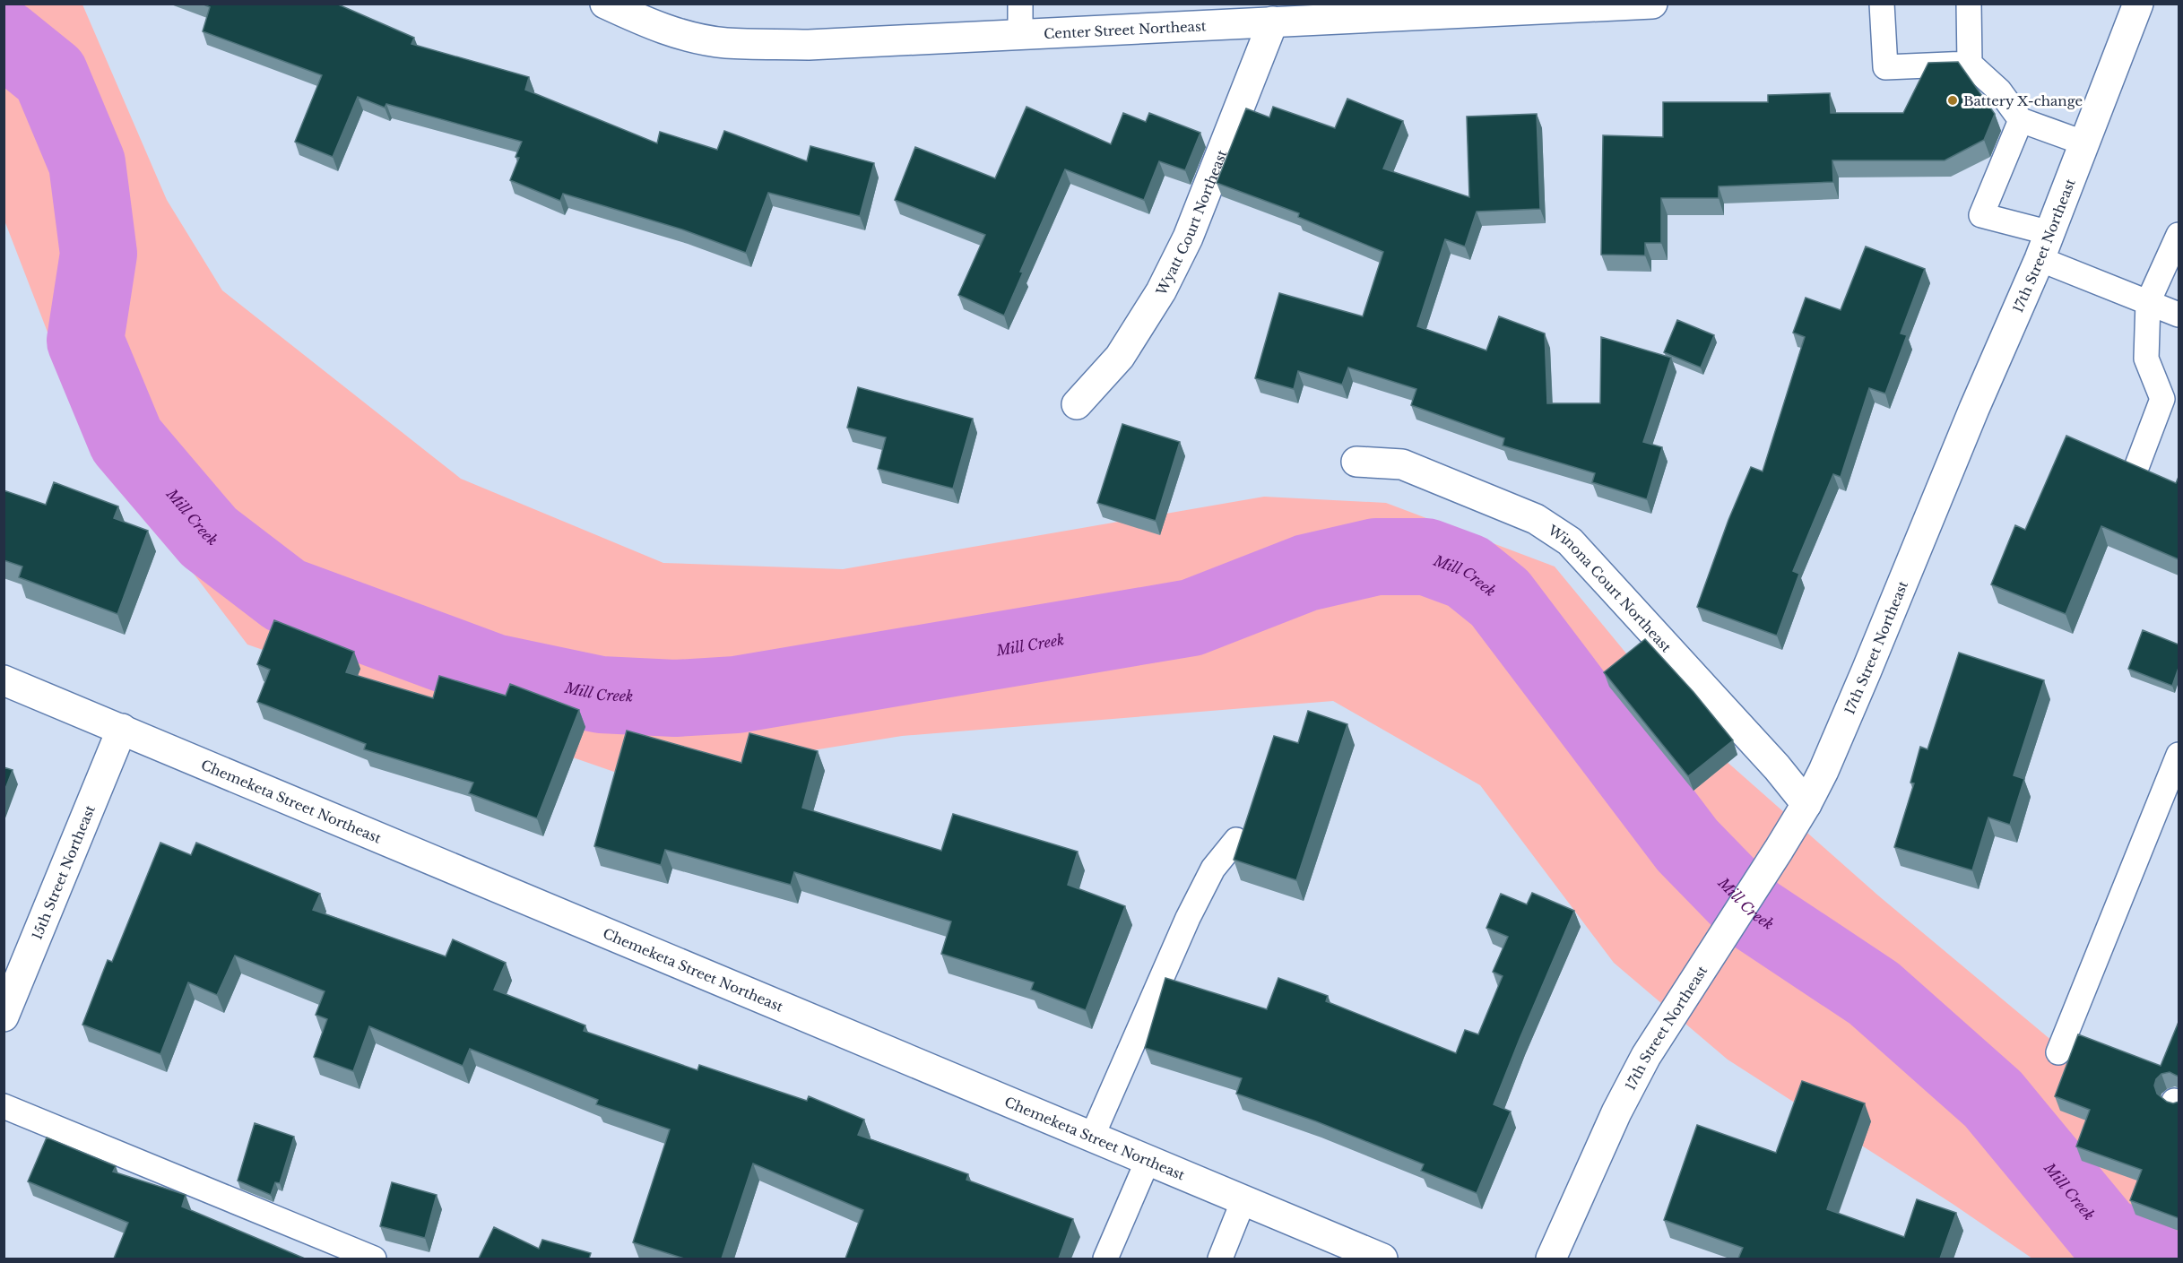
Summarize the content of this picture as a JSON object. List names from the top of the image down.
{
  "streets": {
    "street": [
      "Center Street Northeast",
      "Wyatt Court Northeast",
      "17th Street Northeast",
      "Winona Court Northeast",
      "Chemeketa Street Northeast",
      "15th Street Northeast"
    ]
  },
  "crossings": [
    ["Center Street Northeast", "Wyatt Court Northeast"],
    ["17th Street Northeast", "Winona Court Northeast"],
    ["Chemeketa Street Northeast", "15th Street Northeast"]
  ],
  "water": ["Mill Creek"],
  "places": ["Battery X-change"]
}
